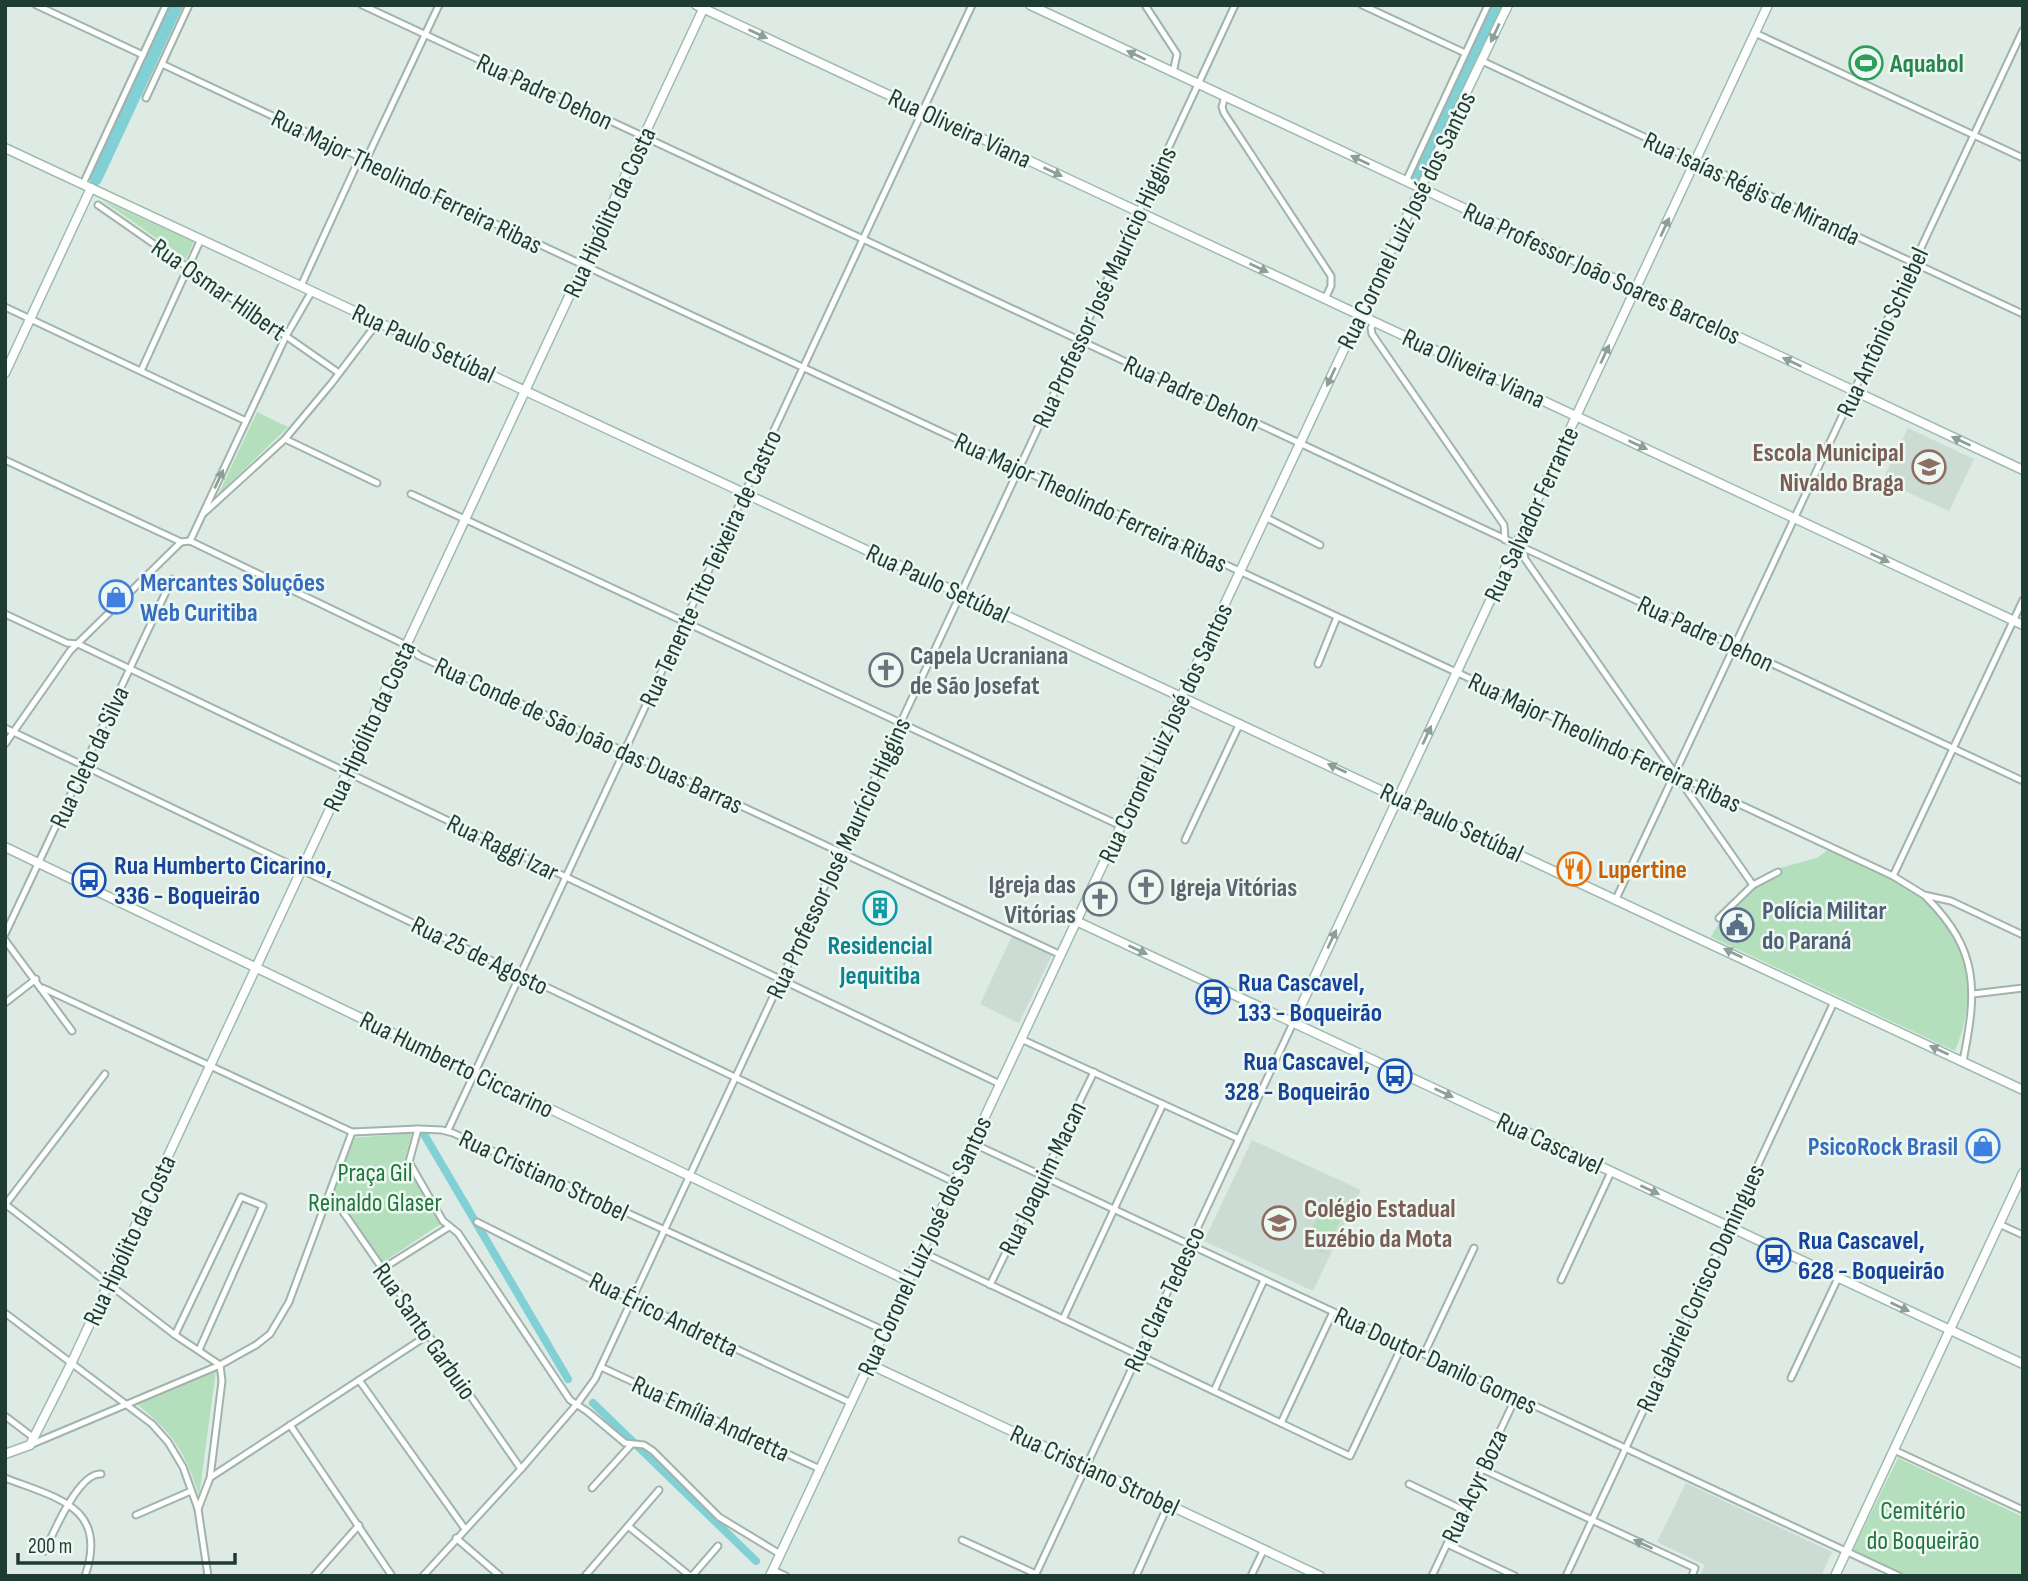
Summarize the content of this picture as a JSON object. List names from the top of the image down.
{
  "streets": {
    "main road": [
      "Rua Oliveira Viana",
      "Rua Hipólito da Costa",
      "Rua Coronel Luiz José dos Santos",
      "Rua Professor João Soares Barcelos",
      "Rua Paulo Setúbal",
      "Rua Salvador Ferrante",
      "Rua Humberto Ciccarino",
      "Rua Cascavel",
      "Rua Cristiano Strobel"
    ],
    "street": [
      "Rua Padre Dehon",
      "Rua Major Theolindo Ferreira Ribas",
      "Rua Isaías Régis de Miranda",
      "Rua Professor José Maurício Higgins",
      "Rua Osmar Hilbert",
      "Rua Antônio Schiebel",
      "Rua Tenente Tito Teixeira de Castro",
      "Rua Conde de São João das Duas Barras",
      "Rua Cleto da Silva",
      "Rua Raggi Izar",
      "Rua 25 de Agosto",
      "Rua Joaquim Macan",
      "Rua Gabriel Corisco Domingues",
      "Rua Clara Tedesco",
      "Rua Érico Andretta",
      "Rua Santo Garbuio",
      "Rua Doutor Danilo Gomes",
      "Rua Emília Andretta",
      "Rua Acyr Boza"
    ]
  },
  "crossings": [
    ["Rua Padre Dehon", "Rua Hipólito da Costa"],
    ["Rua Padre Dehon", "Rua Coronel Luiz José dos Santos"],
    ["Rua Padre Dehon", "Rua Professor José Maurício Higgins"],
    ["Rua Padre Dehon", "Rua Antônio Schiebel"],
    ["Rua Padre Dehon", "Rua Salvador Ferrante"],
    ["Rua Padre Dehon", "Rua Tenente Tito Teixeira de Castro"],
    ["Rua Oliveira Viana", "Rua Hipólito da Costa"],
    ["Rua Oliveira Viana", "Rua Coronel Luiz José dos Santos"],
    ["Rua Oliveira Viana", "Rua Professor José Maurício Higgins"],
    ["Rua Oliveira Viana", "Rua Antônio Schiebel"],
    ["Rua Oliveira Viana", "Rua Salvador Ferrante"],
    ["Rua Oliveira Viana", "Rua Tenente Tito Teixeira de Castro"],
    ["Rua Major Theolindo Ferreira Ribas", "Rua Hipólito da Costa"],
    ["Rua Major Theolindo Ferreira Ribas", "Rua Coronel Luiz José dos Santos"],
    ["Rua Major Theolindo Ferreira Ribas", "Rua Professor José Maurício Higgins"],
    ["Rua Major Theolindo Ferreira Ribas", "Rua Antônio Schiebel"],
    ["Rua Major Theolindo Ferreira Ribas", "Rua Salvador Ferrante"],
    ["Rua Major Theolindo Ferreira Ribas", "Rua Tenente Tito Teixeira de Castro"],
    ["Rua Isaías Régis de Miranda", "Rua Coronel Luiz José dos Santos"],
    ["Rua Isaías Régis de Miranda", "Rua Antônio Schiebel"],
    ["Rua Isaías Régis de Miranda", "Rua Salvador Ferrante"],
    ["Rua Hipólito da Costa", "Rua Paulo Setúbal"],
    ["Rua Hipólito da Costa", "Rua Conde de São João das Duas Barras"],
    ["Rua Hipólito da Costa", "Rua Raggi Izar"],
    ["Rua Hipólito da Costa", "Rua 25 de Agosto"],
    ["Rua Hipólito da Costa", "Rua Humberto Ciccarino"],
    ["Rua Hipólito da Costa", "Rua Cristiano Strobel"],
    ["Rua Coronel Luiz José dos Santos", "Rua Professor João Soares Barcelos"],
    ["Rua Coronel Luiz José dos Santos", "Rua Paulo Setúbal"],
    ["Rua Coronel Luiz José dos Santos", "Rua Conde de São João das Duas Barras"],
    ["Rua Coronel Luiz José dos Santos", "Rua Raggi Izar"],
    ["Rua Coronel Luiz José dos Santos", "Rua 25 de Agosto"],
    ["Rua Coronel Luiz José dos Santos", "Rua Humberto Ciccarino"],
    ["Rua Coronel Luiz José dos Santos", "Rua Cascavel"],
    ["Rua Coronel Luiz José dos Santos", "Rua Cristiano Strobel"],
    ["Rua Coronel Luiz José dos Santos", "Rua Érico Andretta"],
    ["Rua Coronel Luiz José dos Santos", "Rua Doutor Danilo Gomes"],
    ["Rua Coronel Luiz José dos Santos", "Rua Emília Andretta"],
    ["Rua Professor João Soares Barcelos", "Rua Professor José Maurício Higgins"],
    ["Rua Professor João Soares Barcelos", "Rua Antônio Schiebel"],
    ["Rua Professor João Soares Barcelos", "Rua Salvador Ferrante"],
    ["Rua Professor José Maurício Higgins", "Rua Paulo Setúbal"],
    ["Rua Professor José Maurício Higgins", "Rua Conde de São João das Duas Barras"],
    ["Rua Professor José Maurício Higgins", "Rua Raggi Izar"],
    ["Rua Professor José Maurício Higgins", "Rua 25 de Agosto"],
    ["Rua Professor José Maurício Higgins", "Rua Humberto Ciccarino"],
    ["Rua Professor José Maurício Higgins", "Rua Cristiano Strobel"],
    ["Rua Professor José Maurício Higgins", "Rua Érico Andretta"],
    ["Rua Professor José Maurício Higgins", "Rua Santo Garbuio"],
    ["Rua Professor José Maurício Higgins", "Rua Emília Andretta"],
    ["Rua Antônio Schiebel", "Rua Paulo Setúbal"],
    ["Rua Paulo Setúbal", "Rua Salvador Ferrante"],
    ["Rua Paulo Setúbal", "Rua Tenente Tito Teixeira de Castro"],
    ["Rua Paulo Setúbal", "Rua Gabriel Corisco Domingues"],
    ["Rua Salvador Ferrante", "Rua Cascavel"],
    ["Rua Salvador Ferrante", "Rua Clara Tedesco"],
    ["Rua Tenente Tito Teixeira de Castro", "Rua Conde de São João das Duas Barras"],
    ["Rua Tenente Tito Teixeira de Castro", "Rua Raggi Izar"],
    ["Rua Tenente Tito Teixeira de Castro", "Rua 25 de Agosto"],
    ["Rua Tenente Tito Teixeira de Castro", "Rua Humberto Ciccarino"],
    ["Rua Tenente Tito Teixeira de Castro", "Rua Cristiano Strobel"],
    ["Rua Cleto da Silva", "Rua Raggi Izar"],
    ["Rua Cleto da Silva", "Rua 25 de Agosto"],
    ["Rua Cleto da Silva", "Rua Humberto Ciccarino"],
    ["Rua Cascavel", "Rua Gabriel Corisco Domingues"],
    ["Rua Cascavel", "Rua Clara Tedesco"],
    ["Rua Cristiano Strobel", "Rua Clara Tedesco"],
    ["Rua Joaquim Macan", "Rua Doutor Danilo Gomes"],
    ["Rua Gabriel Corisco Domingues", "Rua Doutor Danilo Gomes"],
    ["Rua Clara Tedesco", "Rua Doutor Danilo Gomes"],
    ["Rua Doutor Danilo Gomes", "Rua Acyr Boza"]
  ],
  "one_way": [
    "Rua Oliveira Viana",
    "Rua Professor João Soares Barcelos",
    "Rua Salvador Ferrante",
    "Rua Cascavel"
  ],
  "parks": ["Praça Gil Reinaldo Glaser", "Cemitério do Boqueirão"],
  "places": {
    "sports": ["Aquabol"],
    "school or university": ["Escola Municipal Nivaldo Braga", "Colégio Estadual Euzébio da Mota"],
    "shop": ["Mercantes Soluções Web Curitiba", "PsicoRock Brasil"],
    "church": ["Capela Ucraniana de São Josefat", "Igreja Vitórias", "Igreja das Vitórias"],
    "restaurant": ["Lupertine"],
    "bus stop": [
      "Rua Humberto Cicarino, 336 - Boqueirão",
      "Rua Cascavel, 133 - Boqueirão",
      "Rua Cascavel, 328 - Boqueirão",
      "Rua Cascavel, 628 - Boqueirão"
    ],
    "building": ["Residencial Jequitiba"],
    "public building": ["Polícia Militar do Paraná"]
  },
  "scale_bar": "200 m"
}
